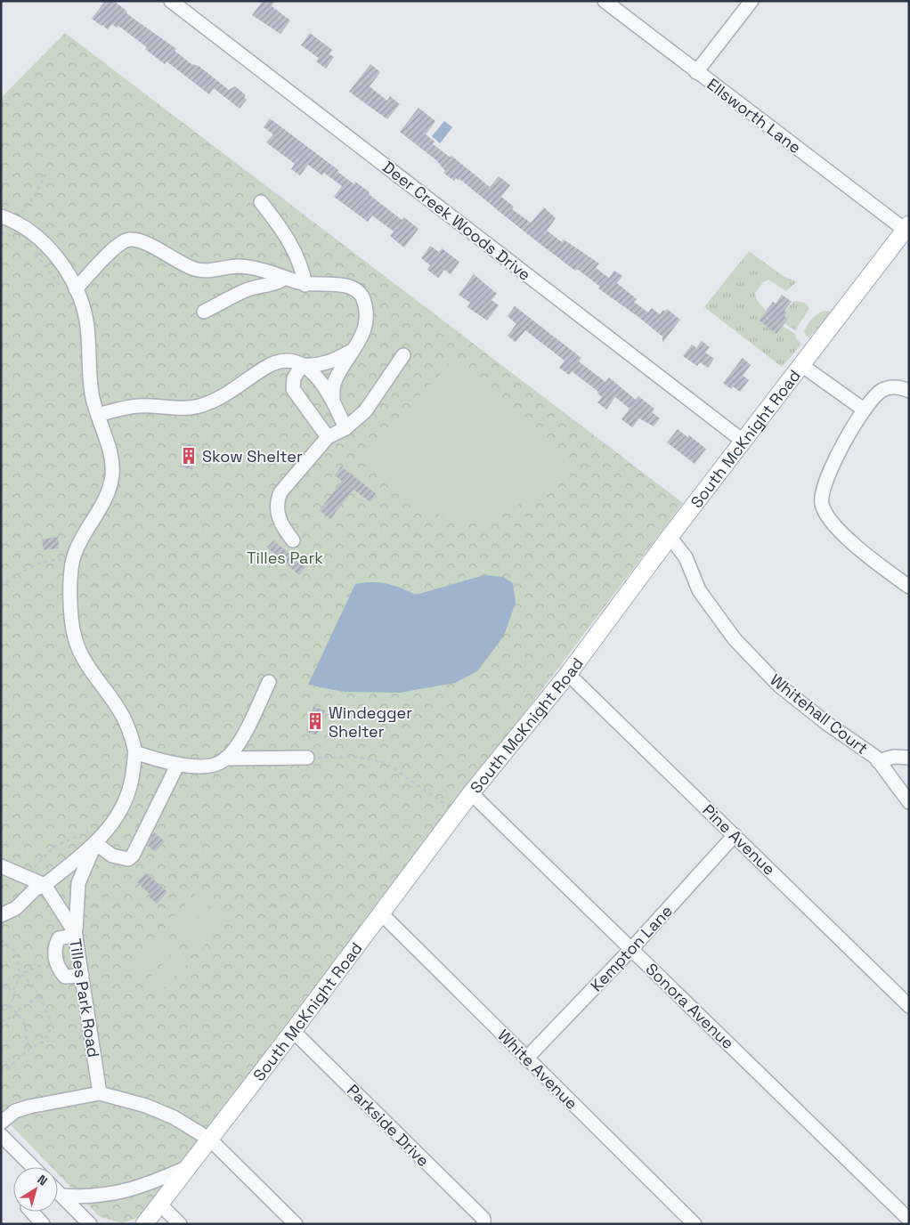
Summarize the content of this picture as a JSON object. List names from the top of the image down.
{
  "streets": {
    "main road": ["South McKnight Road"],
    "street": [
      "Ellsworth Lane",
      "Deer Creek Woods Drive",
      "Whitehall Court",
      "Pine Avenue",
      "Kempton Lane",
      "Tilles Park Road",
      "Sonora Avenue",
      "White Avenue",
      "Parkside Drive"
    ]
  },
  "crossings": [
    ["Ellsworth Lane", "South McKnight Road"],
    ["Deer Creek Woods Drive", "South McKnight Road"],
    ["South McKnight Road", "Whitehall Court"],
    ["South McKnight Road", "Pine Avenue"],
    ["South McKnight Road", "Sonora Avenue"],
    ["South McKnight Road", "White Avenue"],
    ["South McKnight Road", "Parkside Drive"],
    ["Pine Avenue", "Kempton Lane"],
    ["Kempton Lane", "Sonora Avenue"],
    ["Kempton Lane", "White Avenue"]
  ],
  "parks": ["Tilles Park"],
  "places": {
    "building": ["Skow Shelter", "Windegger Shelter"]
  },
  "north": "top right"
}
